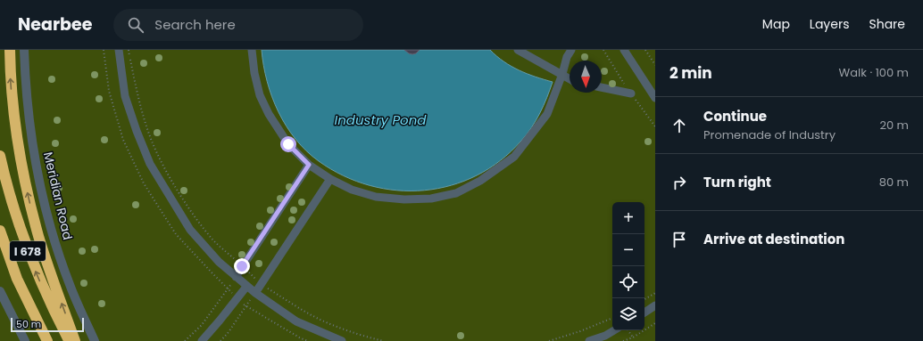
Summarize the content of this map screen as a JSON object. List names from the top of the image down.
{
  "streets": {
    "highway": ["I 678"],
    "street": ["Meridian Road"]
  },
  "water": ["Industry Pond"],
  "scale_bar": "50 m",
  "north": "bottom",
  "page": {
    "header": "Nearbee",
    "search": "Search here",
    "nav": ["Map", "Layers", "Share"],
    "heading": ["2 min", "Walk · 100 m"],
    "list": [
      ["Continue", "Promenade of Industry", "20 m"],
      ["Turn right", "80 m"],
      "Arrive at destination"
    ],
    "map_buttons": ["+", "−"],
    "scale": "50 m"
  }
}
